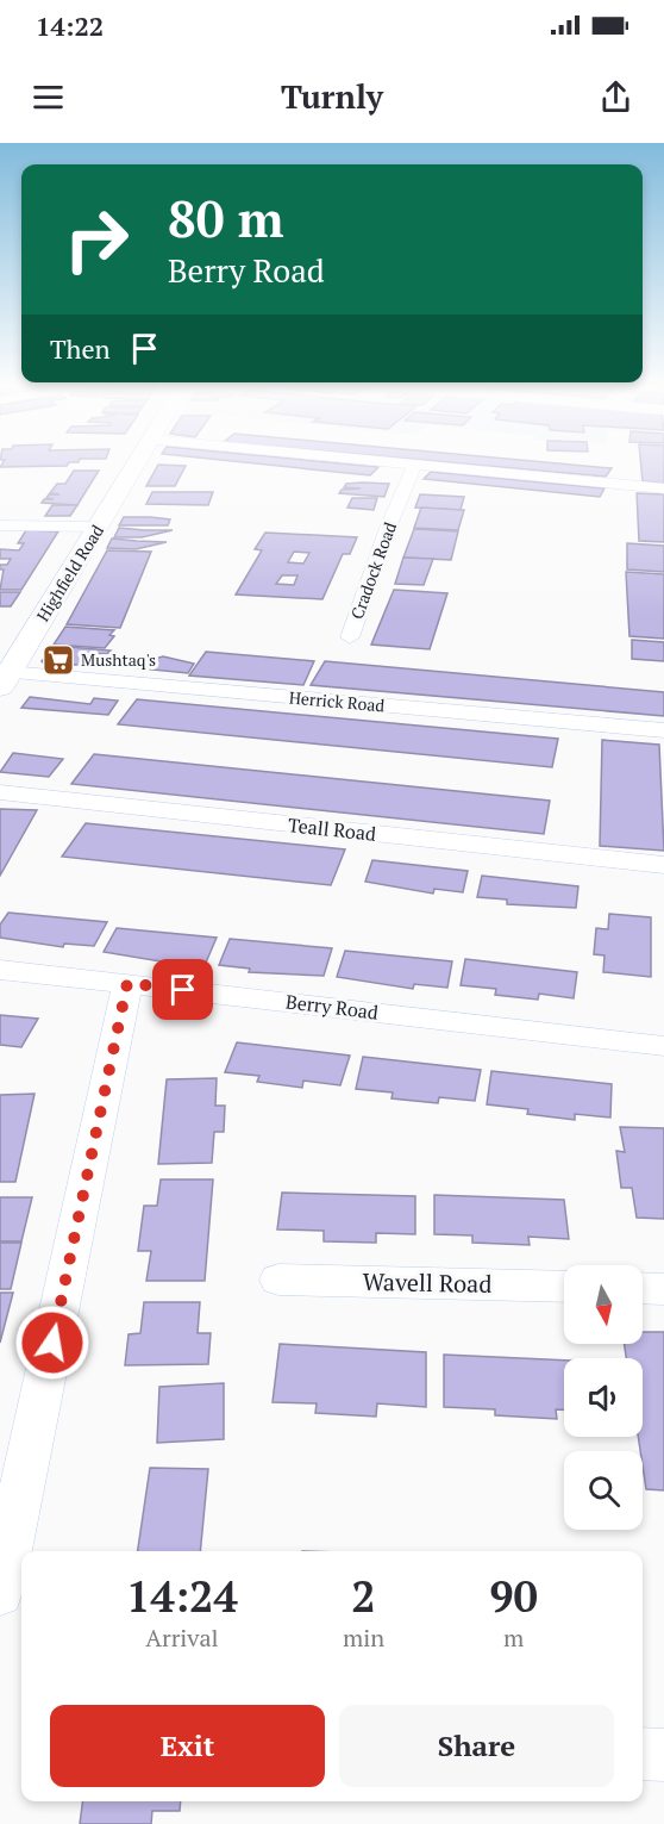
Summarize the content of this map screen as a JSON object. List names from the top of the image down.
{
  "streets": {
    "main road": ["Highfield Road"],
    "street": [
      "Cradock Road",
      "Herrick Road",
      "Teall Road",
      "Berry Road",
      "Wavell Road"
    ]
  },
  "crossings": [
    ["Highfield Road", "Herrick Road"]
  ],
  "places": {
    "supermarket": ["Mushtaq's"]
  },
  "north": "bottom",
  "page": {
    "status": "14:22",
    "header": "Turnly",
    "turn": ["80 m", "Berry Road"],
    "then": "Then",
    "eta": [
      "14:24",
      "Arrival",
      "2",
      "min",
      "90",
      "m"
    ],
    "buttons": ["Exit", "Share"]
  }
}
